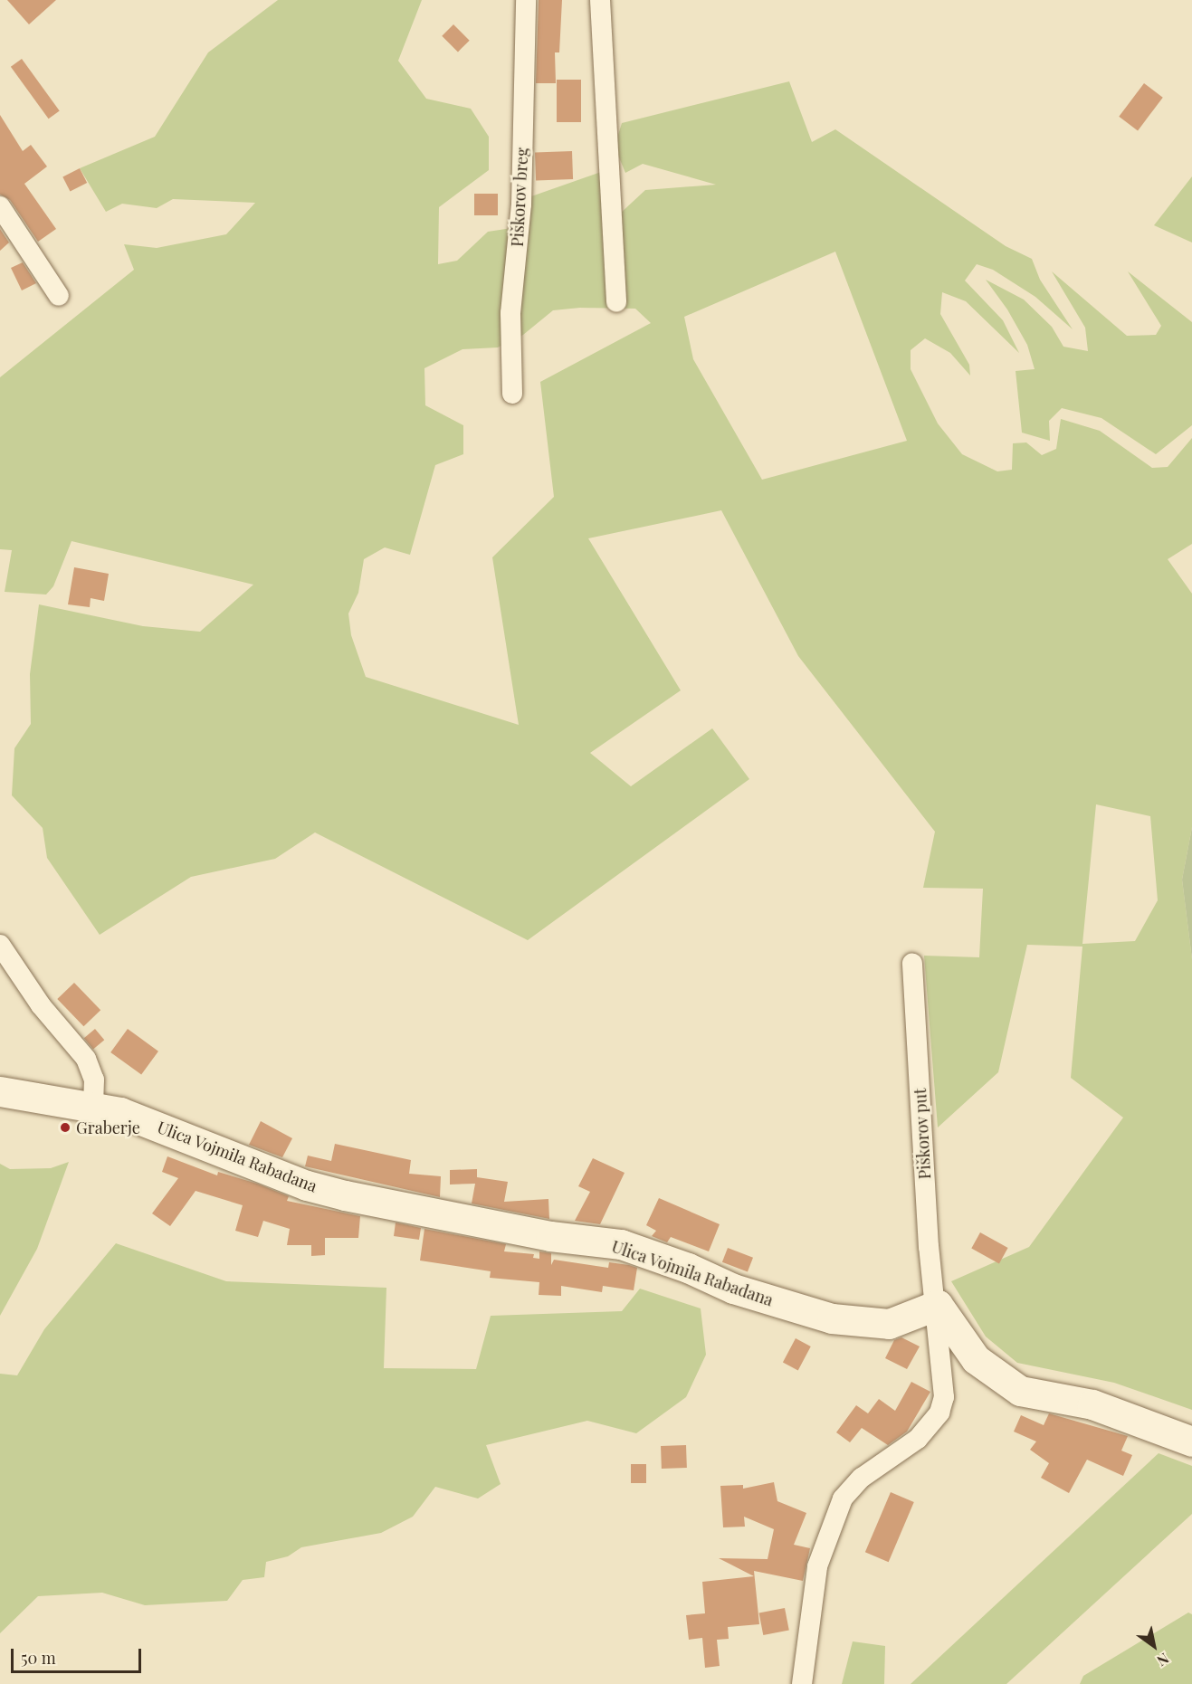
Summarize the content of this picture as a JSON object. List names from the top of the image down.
{
  "streets": {
    "street": ["Piškorov breg", "Piškorov put", "Ulica Vojmila Rabadana"]
  },
  "crossings": [
    ["Piškorov put", "Ulica Vojmila Rabadana"]
  ],
  "places": ["Graberje"],
  "scale_bar": "50 m",
  "north": "bottom right"
}
